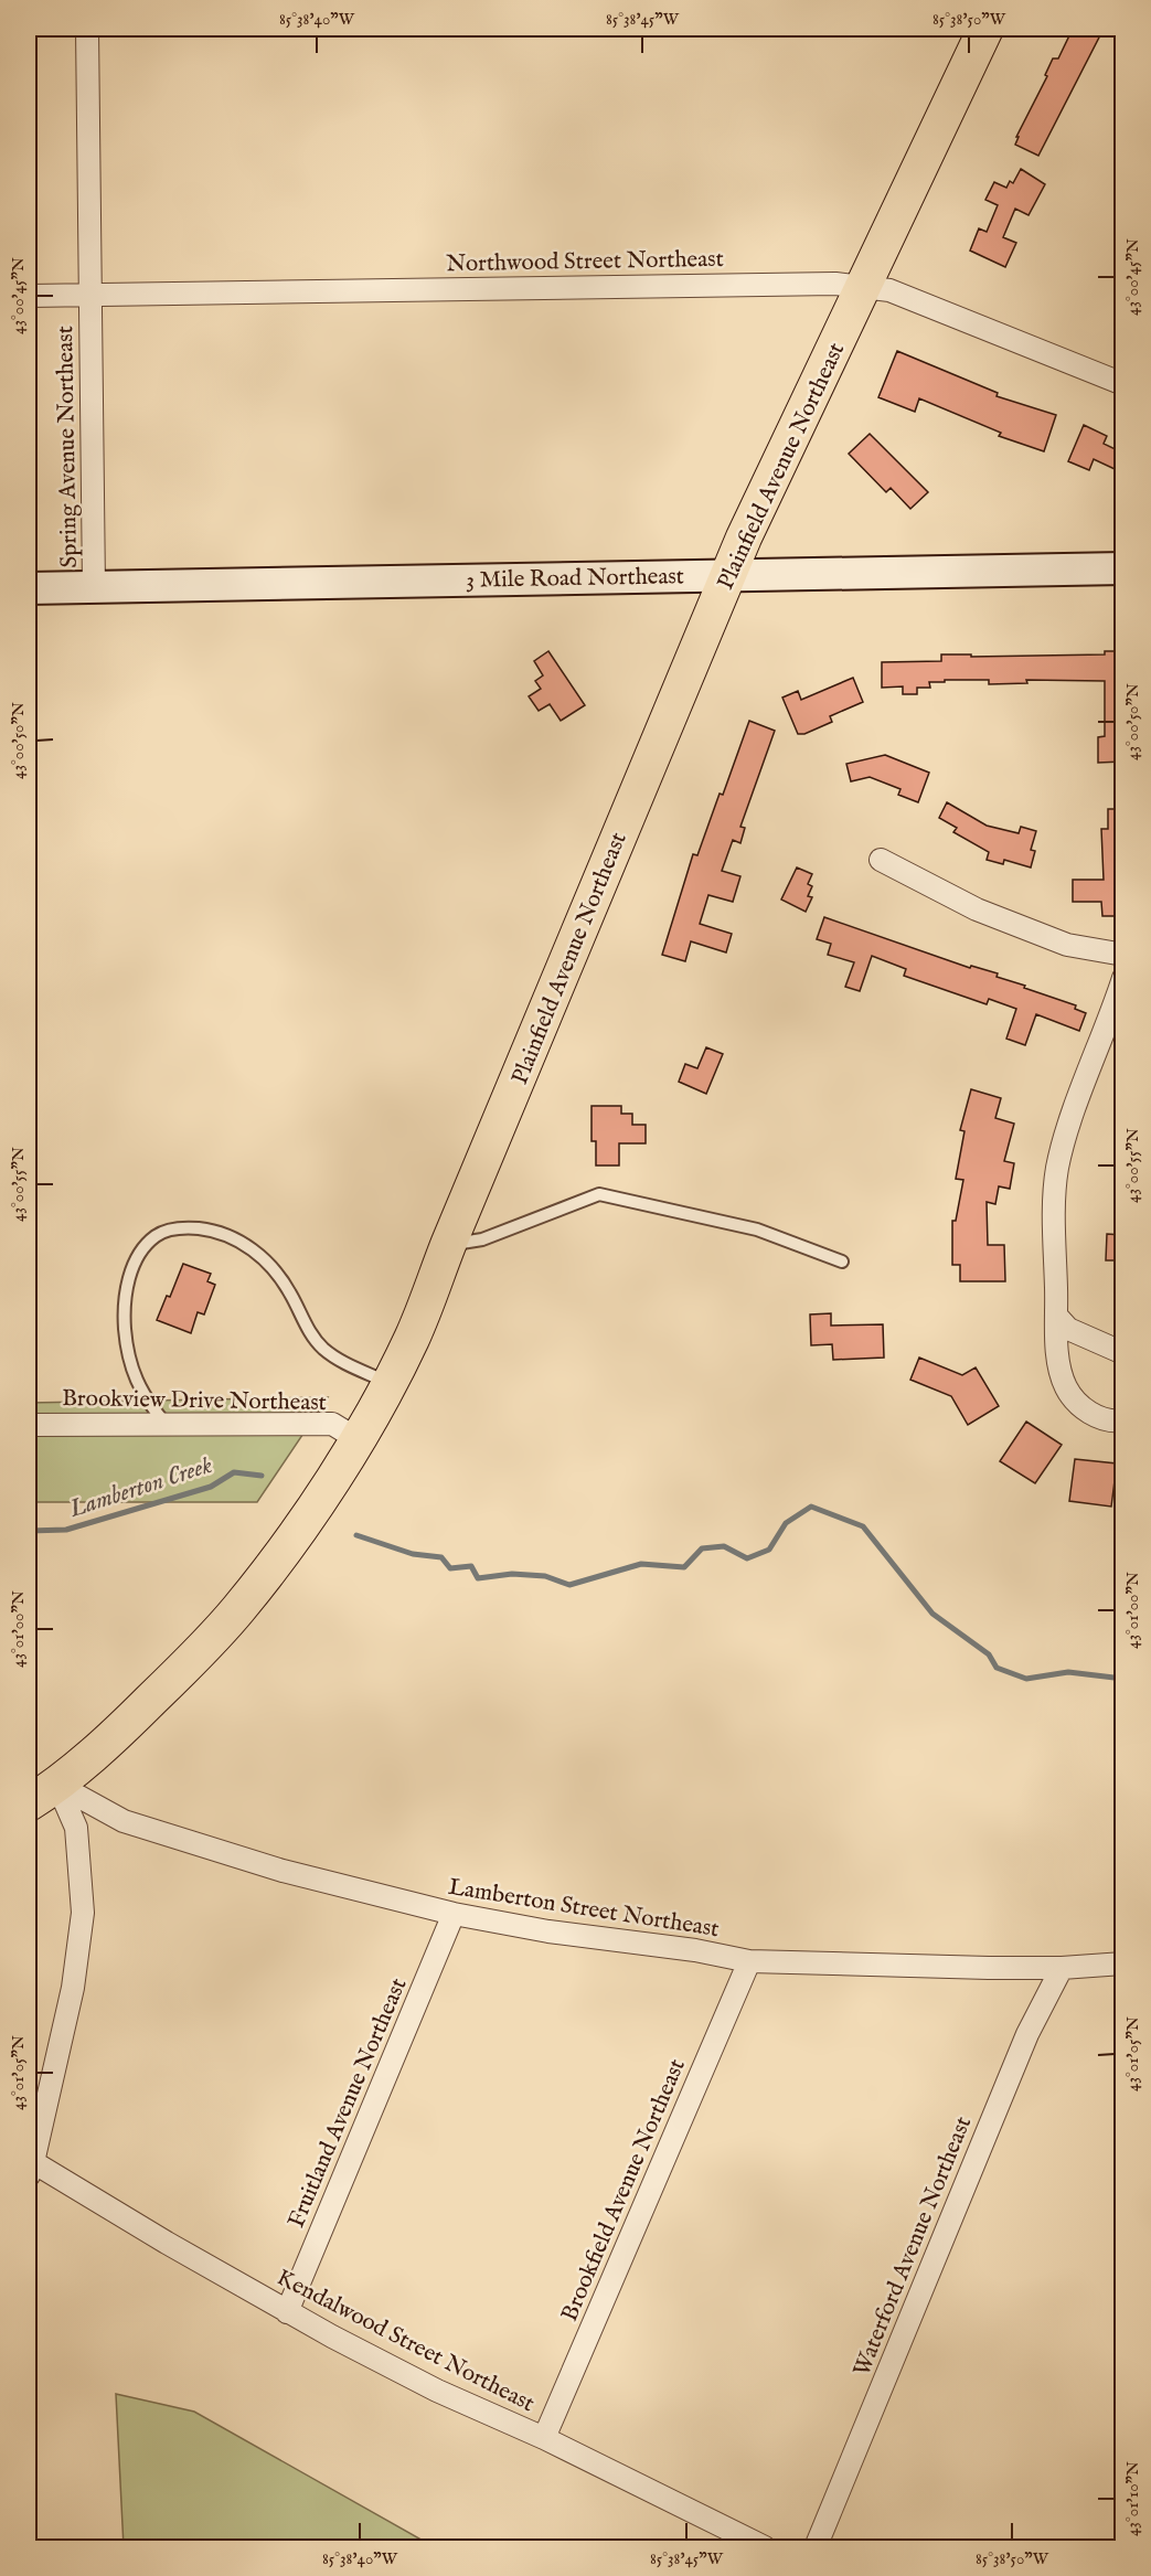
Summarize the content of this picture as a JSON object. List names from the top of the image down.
{
  "streets": {
    "main road": ["Plainfield Avenue Northeast", "3 Mile Road Northeast"],
    "street": [
      "Northwood Street Northeast",
      "Spring Avenue Northeast",
      "Brookview Drive Northeast",
      "Lamberton Street Northeast",
      "Fruitland Avenue Northeast",
      "Brookfield Avenue Northeast",
      "Waterford Avenue Northeast",
      "Kendalwood Street Northeast"
    ]
  },
  "crossings": [
    ["Northwood Street Northeast", "Spring Avenue Northeast"],
    ["Northwood Street Northeast", "Plainfield Avenue Northeast"],
    ["Spring Avenue Northeast", "3 Mile Road Northeast"],
    ["Plainfield Avenue Northeast", "3 Mile Road Northeast"],
    ["Plainfield Avenue Northeast", "Brookview Drive Northeast"],
    ["Plainfield Avenue Northeast", "Lamberton Street Northeast"],
    ["Lamberton Street Northeast", "Fruitland Avenue Northeast"],
    ["Lamberton Street Northeast", "Brookfield Avenue Northeast"],
    ["Lamberton Street Northeast", "Waterford Avenue Northeast"],
    ["Fruitland Avenue Northeast", "Kendalwood Street Northeast"],
    ["Brookfield Avenue Northeast", "Kendalwood Street Northeast"]
  ],
  "water": ["Lamberton Creek"],
  "coordinates": [
    "85°38'40\"W",
    "85°38'45\"W",
    "85°38'50\"W",
    "43°00'45\"N",
    "43°00'50\"N",
    "43°00'55\"N",
    "43°01'00\"N",
    "43°01'05\"N",
    "43°01'10\"N"
  ]
}
